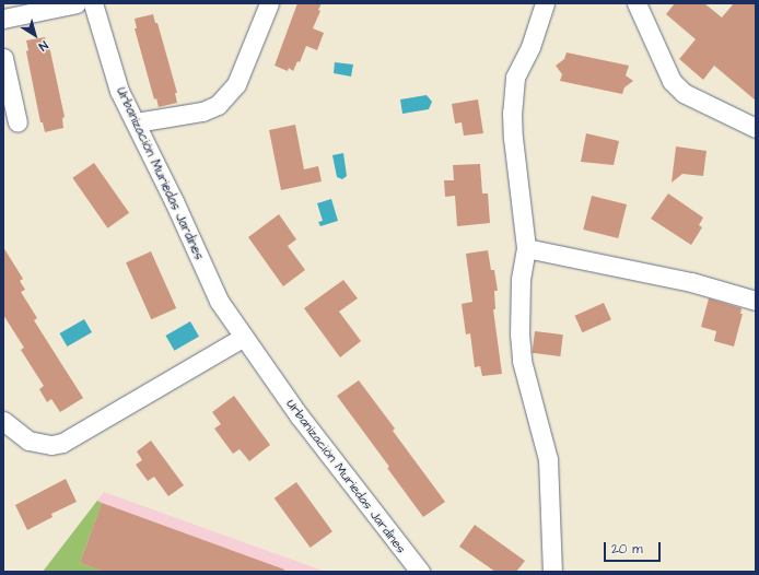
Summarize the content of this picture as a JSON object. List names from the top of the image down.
{
  "streets": {
    "street": ["Urbanización Muriedas Jardines"]
  },
  "scale_bar": "20 m",
  "north": "bottom right"
}
